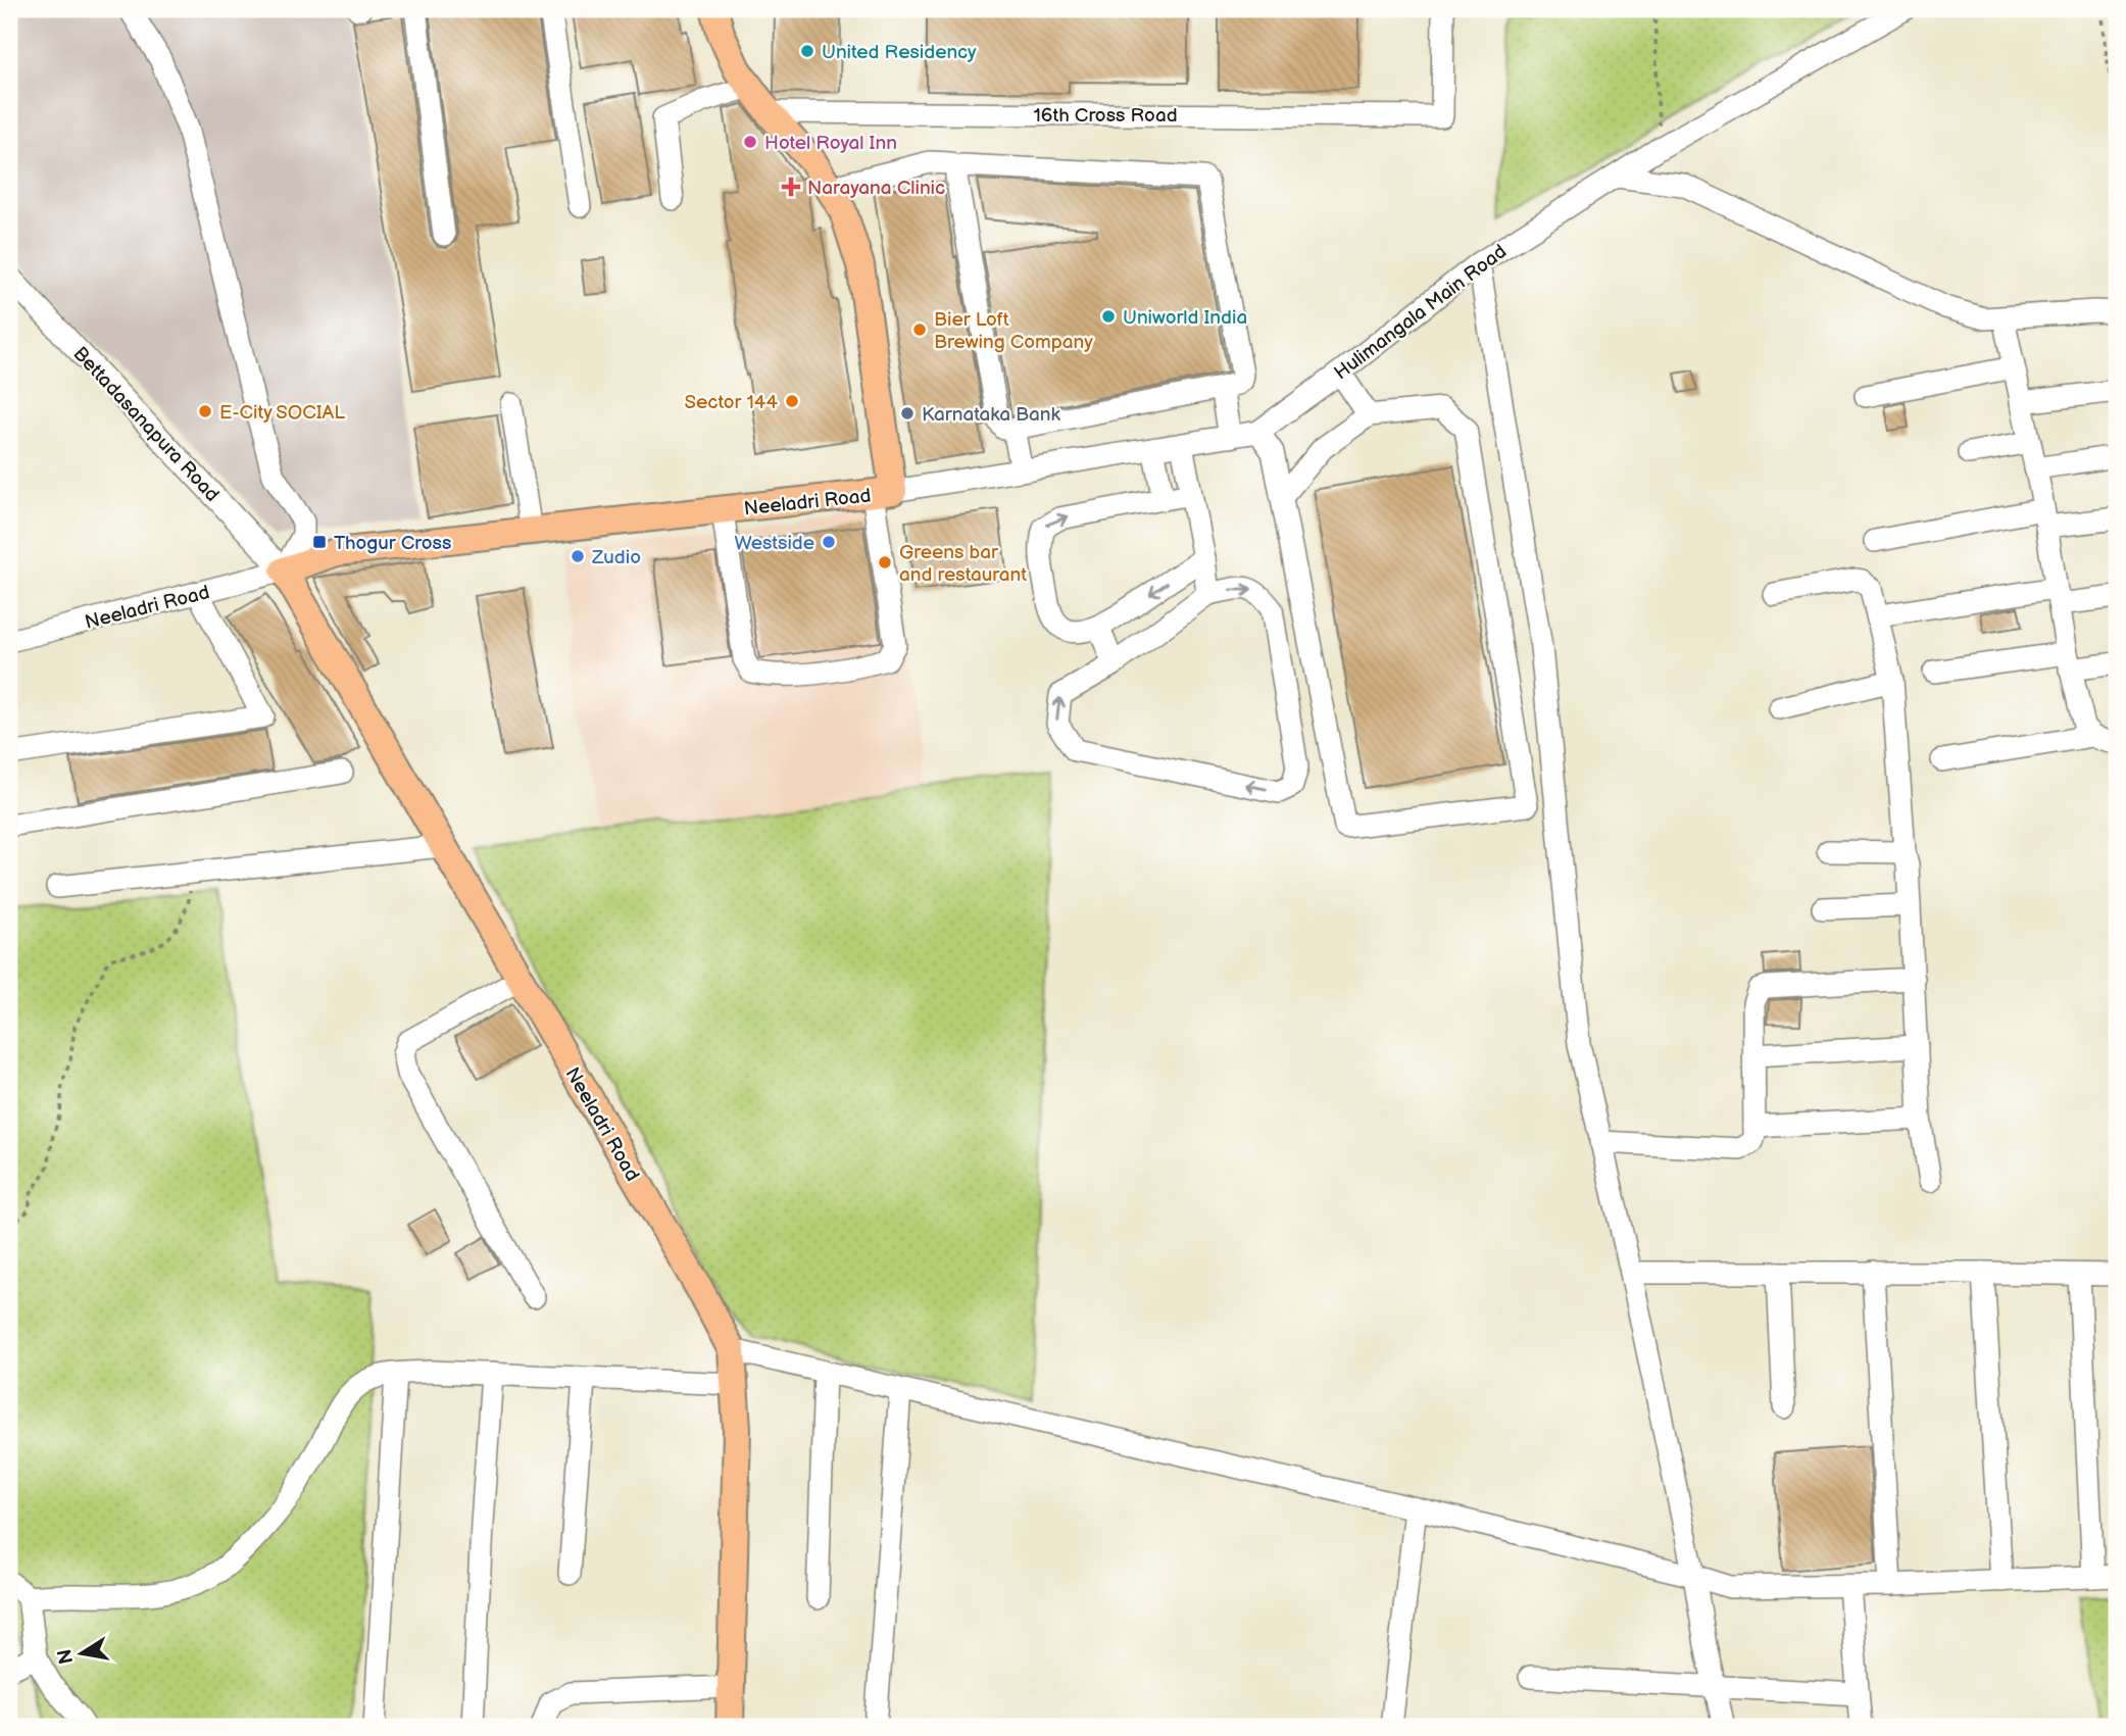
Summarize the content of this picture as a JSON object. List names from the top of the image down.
{
  "streets": {
    "main road": ["Neeladri Road"],
    "street": ["16th Cross Road", "Hulimangala Main Road", "Bettadasanapura Road"]
  },
  "crossings": [
    ["16th Cross Road", "Neeladri Road"],
    ["Hulimangala Main Road", "Neeladri Road"],
    ["Bettadasanapura Road", "Neeladri Road"]
  ],
  "places": {
    "other": [
      "United Residency",
      "Hotel Royal Inn",
      "Uniworld India",
      "Bier Loft Brewing Company",
      "Sector 144",
      "E-City SOCIAL",
      "Karnataka Bank",
      "Westside",
      "Zudio",
      "Greens bar and restaurant"
    ],
    "health": ["Narayana Clinic"],
    "transit": ["Thogur Cross"]
  },
  "north": "left"
}
